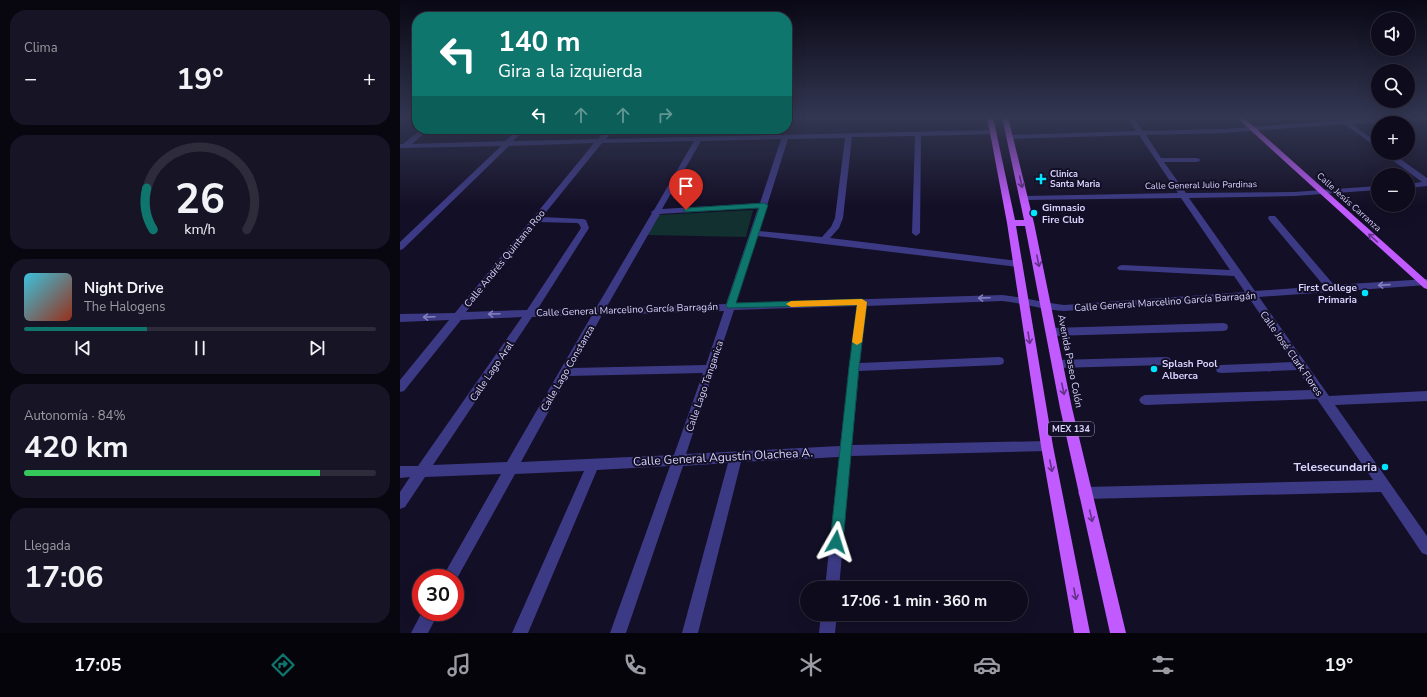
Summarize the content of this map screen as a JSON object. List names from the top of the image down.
{
  "streets": {
    "main road": ["Calle Jesús Carranza", "Avenida Paseo Colón", "MEX 134"],
    "street": [
      "Calle General Julio Pardinas",
      "Calle Andrés Quintana Roo",
      "Calle General Marcelino García Barragán",
      "Calle José Clark Flores",
      "Calle Lago Constanza",
      "Calle Lago Aral",
      "Calle Lago Tanganica",
      "Calle General Agustín Olachea A."
    ]
  },
  "crossings": [
    ["Calle General Julio Pardinas", "Calle Jesús Carranza"],
    ["Calle General Julio Pardinas", "Calle José Clark Flores"],
    ["Calle General Julio Pardinas", "Avenida Paseo Colón"],
    ["Calle Jesús Carranza", "Calle General Marcelino García Barragán"],
    ["Calle Andrés Quintana Roo", "Calle General Marcelino García Barragán"],
    ["Calle Andrés Quintana Roo", "Calle Lago Aral"],
    ["Calle General Marcelino García Barragán", "Calle José Clark Flores"],
    ["Calle General Marcelino García Barragán", "Avenida Paseo Colón"],
    ["Calle General Marcelino García Barragán", "Calle Lago Constanza"],
    ["Calle General Marcelino García Barragán", "Calle Lago Aral"],
    ["Calle General Marcelino García Barragán", "Calle Lago Tanganica"],
    ["Calle General Marcelino García Barragán", "MEX 134"],
    ["Calle Lago Constanza", "Calle General Agustín Olachea A."],
    ["Calle Lago Aral", "Calle General Agustín Olachea A."],
    ["Calle Lago Tanganica", "Calle General Agustín Olachea A."],
    ["MEX 134", "Calle General Agustín Olachea A."]
  ],
  "one_way": ["Calle Jesús Carranza"],
  "places": {
    "health": ["Clinica Santa Maria"],
    "other": [
      "Gimnasio Fire Club",
      "First College Primaria",
      "Splash Pool Alberca",
      "Telesecundaria"
    ]
  },
  "page": {
    "tile": [
      "Clima",
      ["Autonomía · 84%", "420 km"],
      ["Llegada", "17:06"]
    ],
    "map_buttons": ["+", "−"],
    "turn": ["140 m", "Gira a la izquierda"],
    "heat": ["−", "19°", "+"],
    "song": ["Night Drive", "The Halogens"],
    "limit": "30",
    "trip": "17:06 · 1 min · 360 m",
    "tabs": ["17:05", "19°"],
    "gauge": ["26", "km/h"]
  }
}
